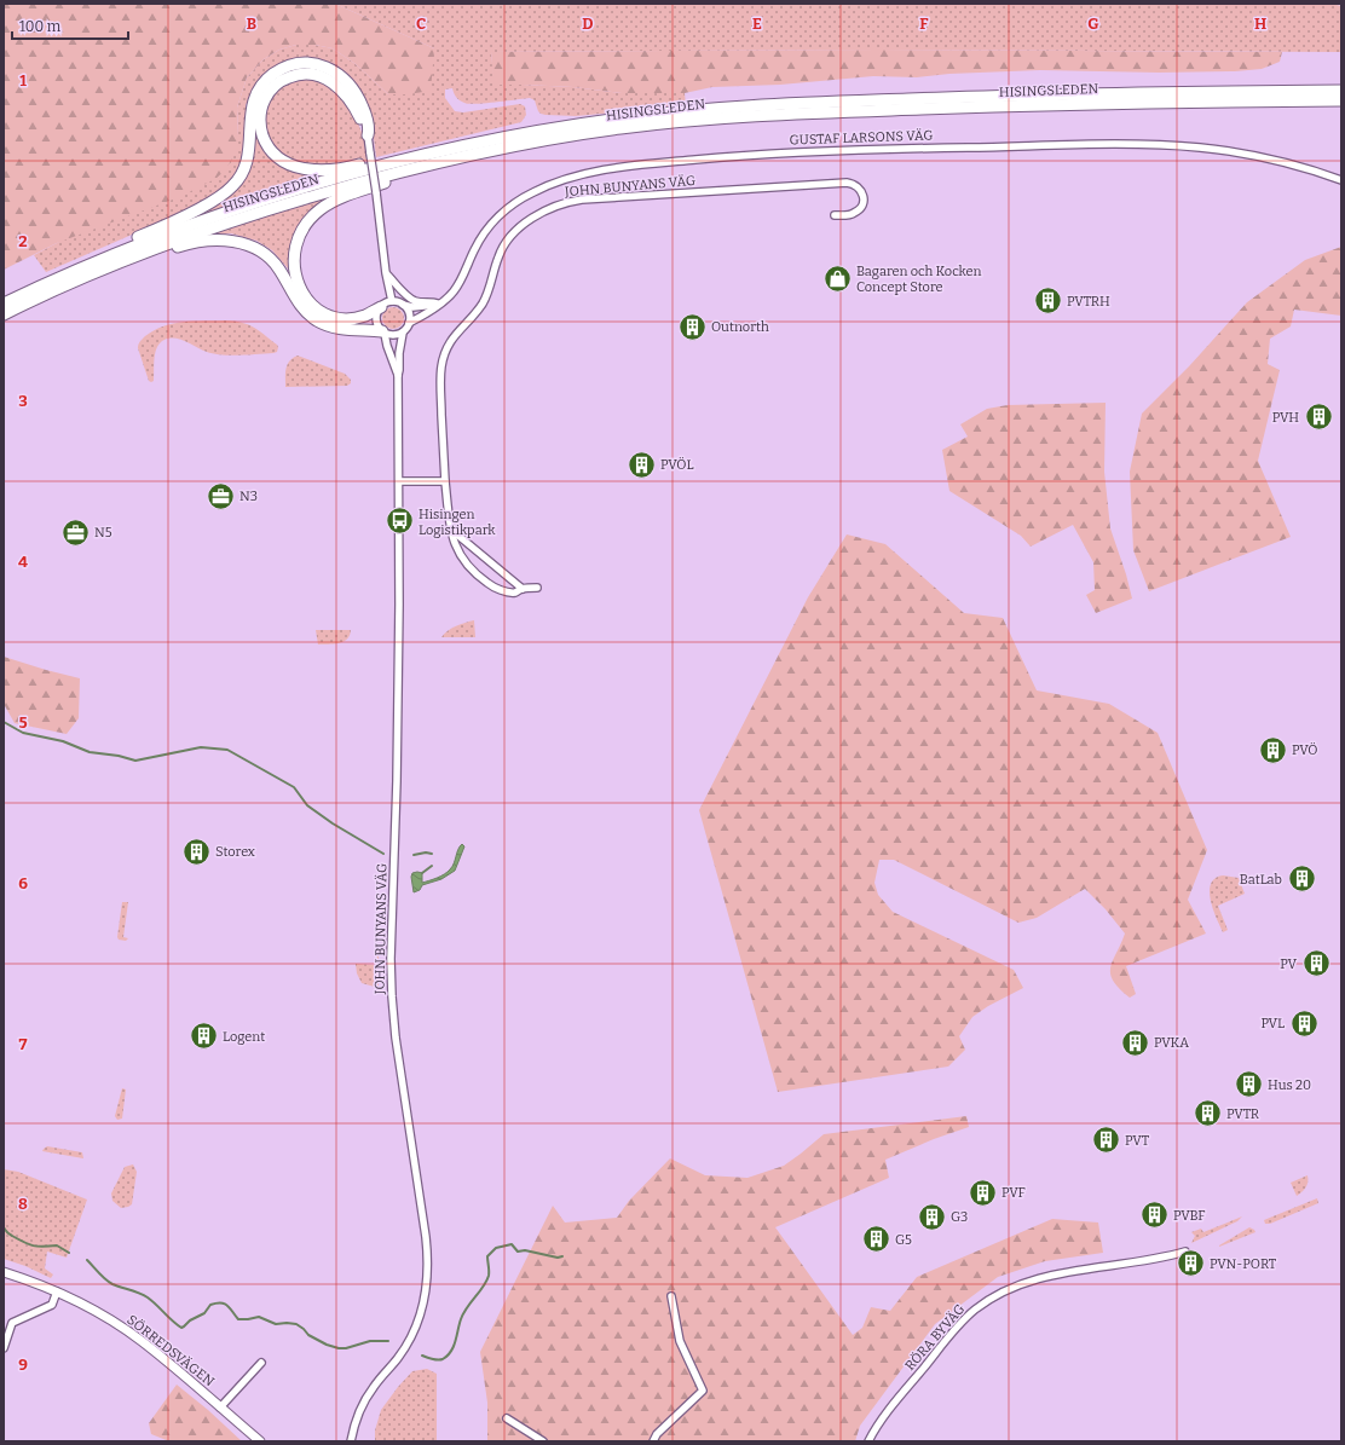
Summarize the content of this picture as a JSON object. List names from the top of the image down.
{
  "streets": {
    "highway": ["HISINGSLEDEN"],
    "street": [
      "GUSTAF LARSONS VÄG",
      "JOHN BUNYANS VÄG",
      "RÖRA BYVÄG",
      "SÖRREDSVÄGEN"
    ]
  },
  "crossings": [
    ["GUSTAF LARSONS VÄG", "JOHN BUNYANS VÄG"]
  ],
  "places": {
    "shop": ["Bagaren och Kocken Concept Store"],
    "building": [
      "PVTRH",
      "Outnorth",
      "PVH",
      "PVÖL",
      "PVÖ",
      "Storex",
      "BatLab",
      "PV",
      "PVL",
      "Logent",
      "PVKA",
      "Hus 20",
      "PVTR",
      "PVT",
      "PVF",
      "PVBF",
      "G3",
      "G5",
      "PVN-PORT"
    ],
    "office": ["N3", "N5"],
    "bus stop": ["Hisingen Logistikpark"]
  },
  "scale_bar": "100 m",
  "grid": {
    "columns": [
      "B",
      "C",
      "D",
      "E",
      "F",
      "G",
      "H"
    ],
    "rows": [
      "1",
      "2",
      "3",
      "4",
      "5",
      "6",
      "7",
      "8",
      "9"
    ]
  }
}
